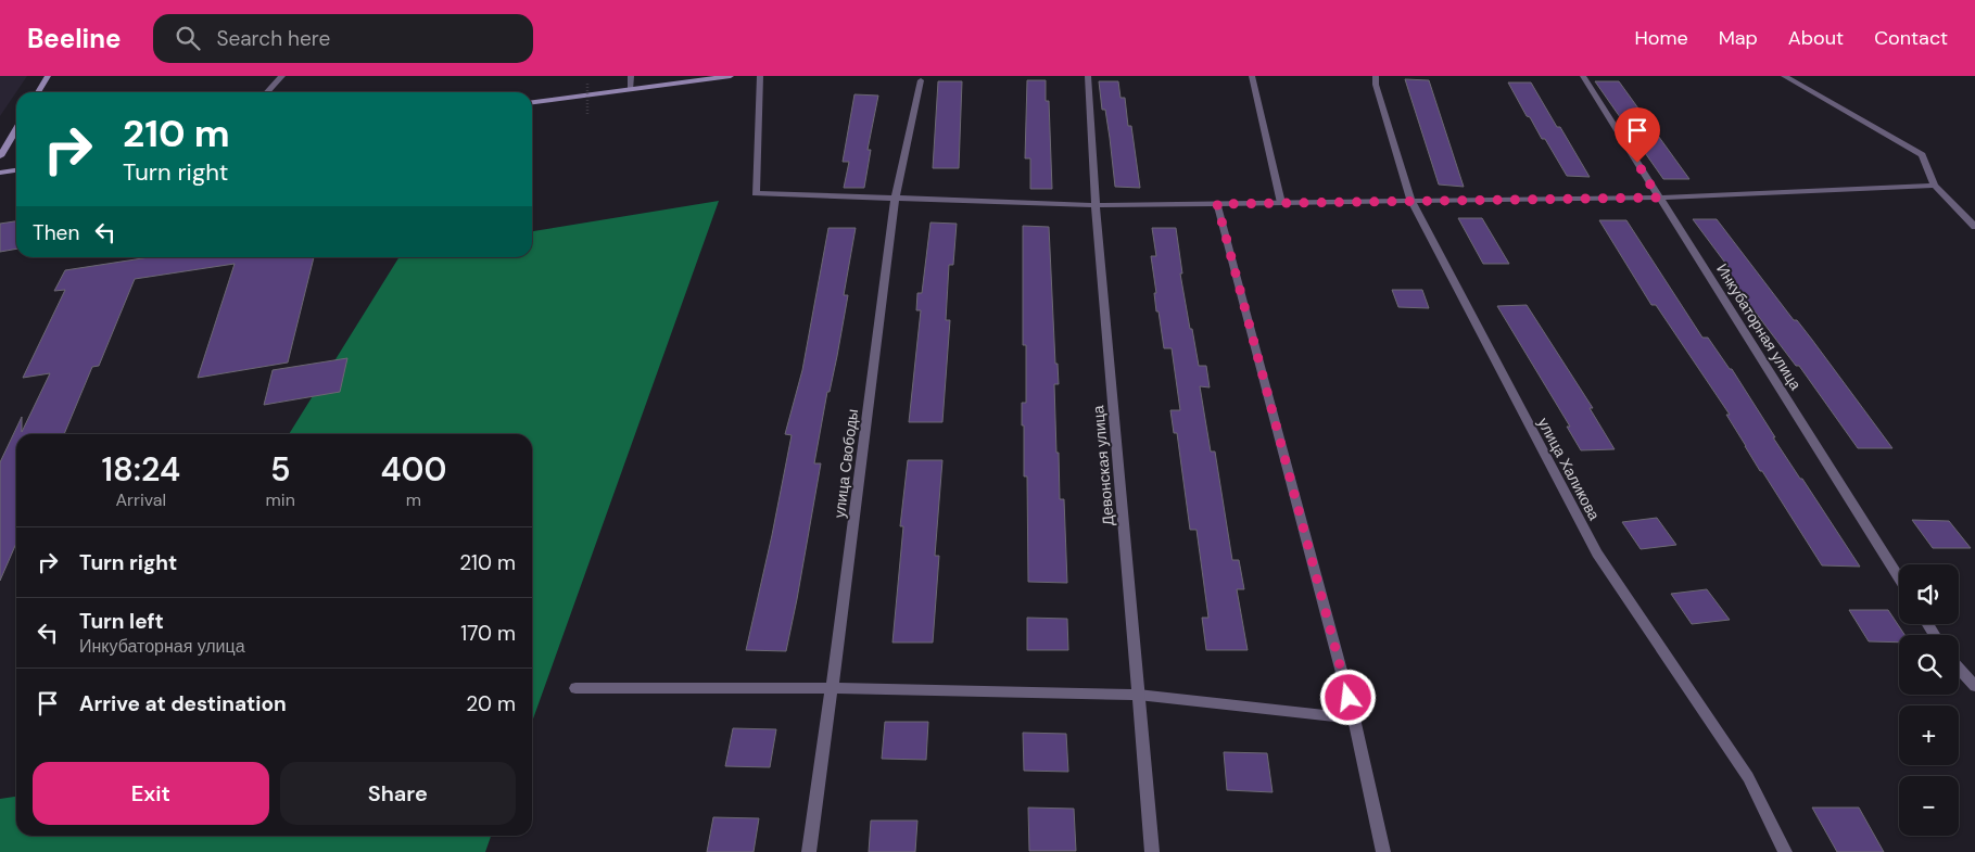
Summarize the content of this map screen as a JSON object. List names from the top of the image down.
{
  "streets": {
    "street": [
      "Инкубаторная улица",
      "улица Свободы",
      "Девонская улица",
      "улица Халикова"
    ]
  },
  "page": {
    "header": "Beeline",
    "search": "Search here",
    "nav": [
      "Home",
      "Map",
      "About",
      "Contact"
    ],
    "turn": ["210 m", "Turn right"],
    "then": "Then",
    "eta": [
      "18:24",
      "Arrival",
      "5",
      "min",
      "400",
      "m"
    ],
    "list": [
      {
        "name": "Turn right",
        "value": "210 m"
      },
      {
        "name": "Turn left",
        "note": "Инкубаторная улица",
        "value": "170 m"
      },
      {
        "name": "Arrive at destination",
        "value": "20 m"
      }
    ],
    "map_buttons": ["+", "−"],
    "buttons": ["Exit", "Share"]
  }
}
